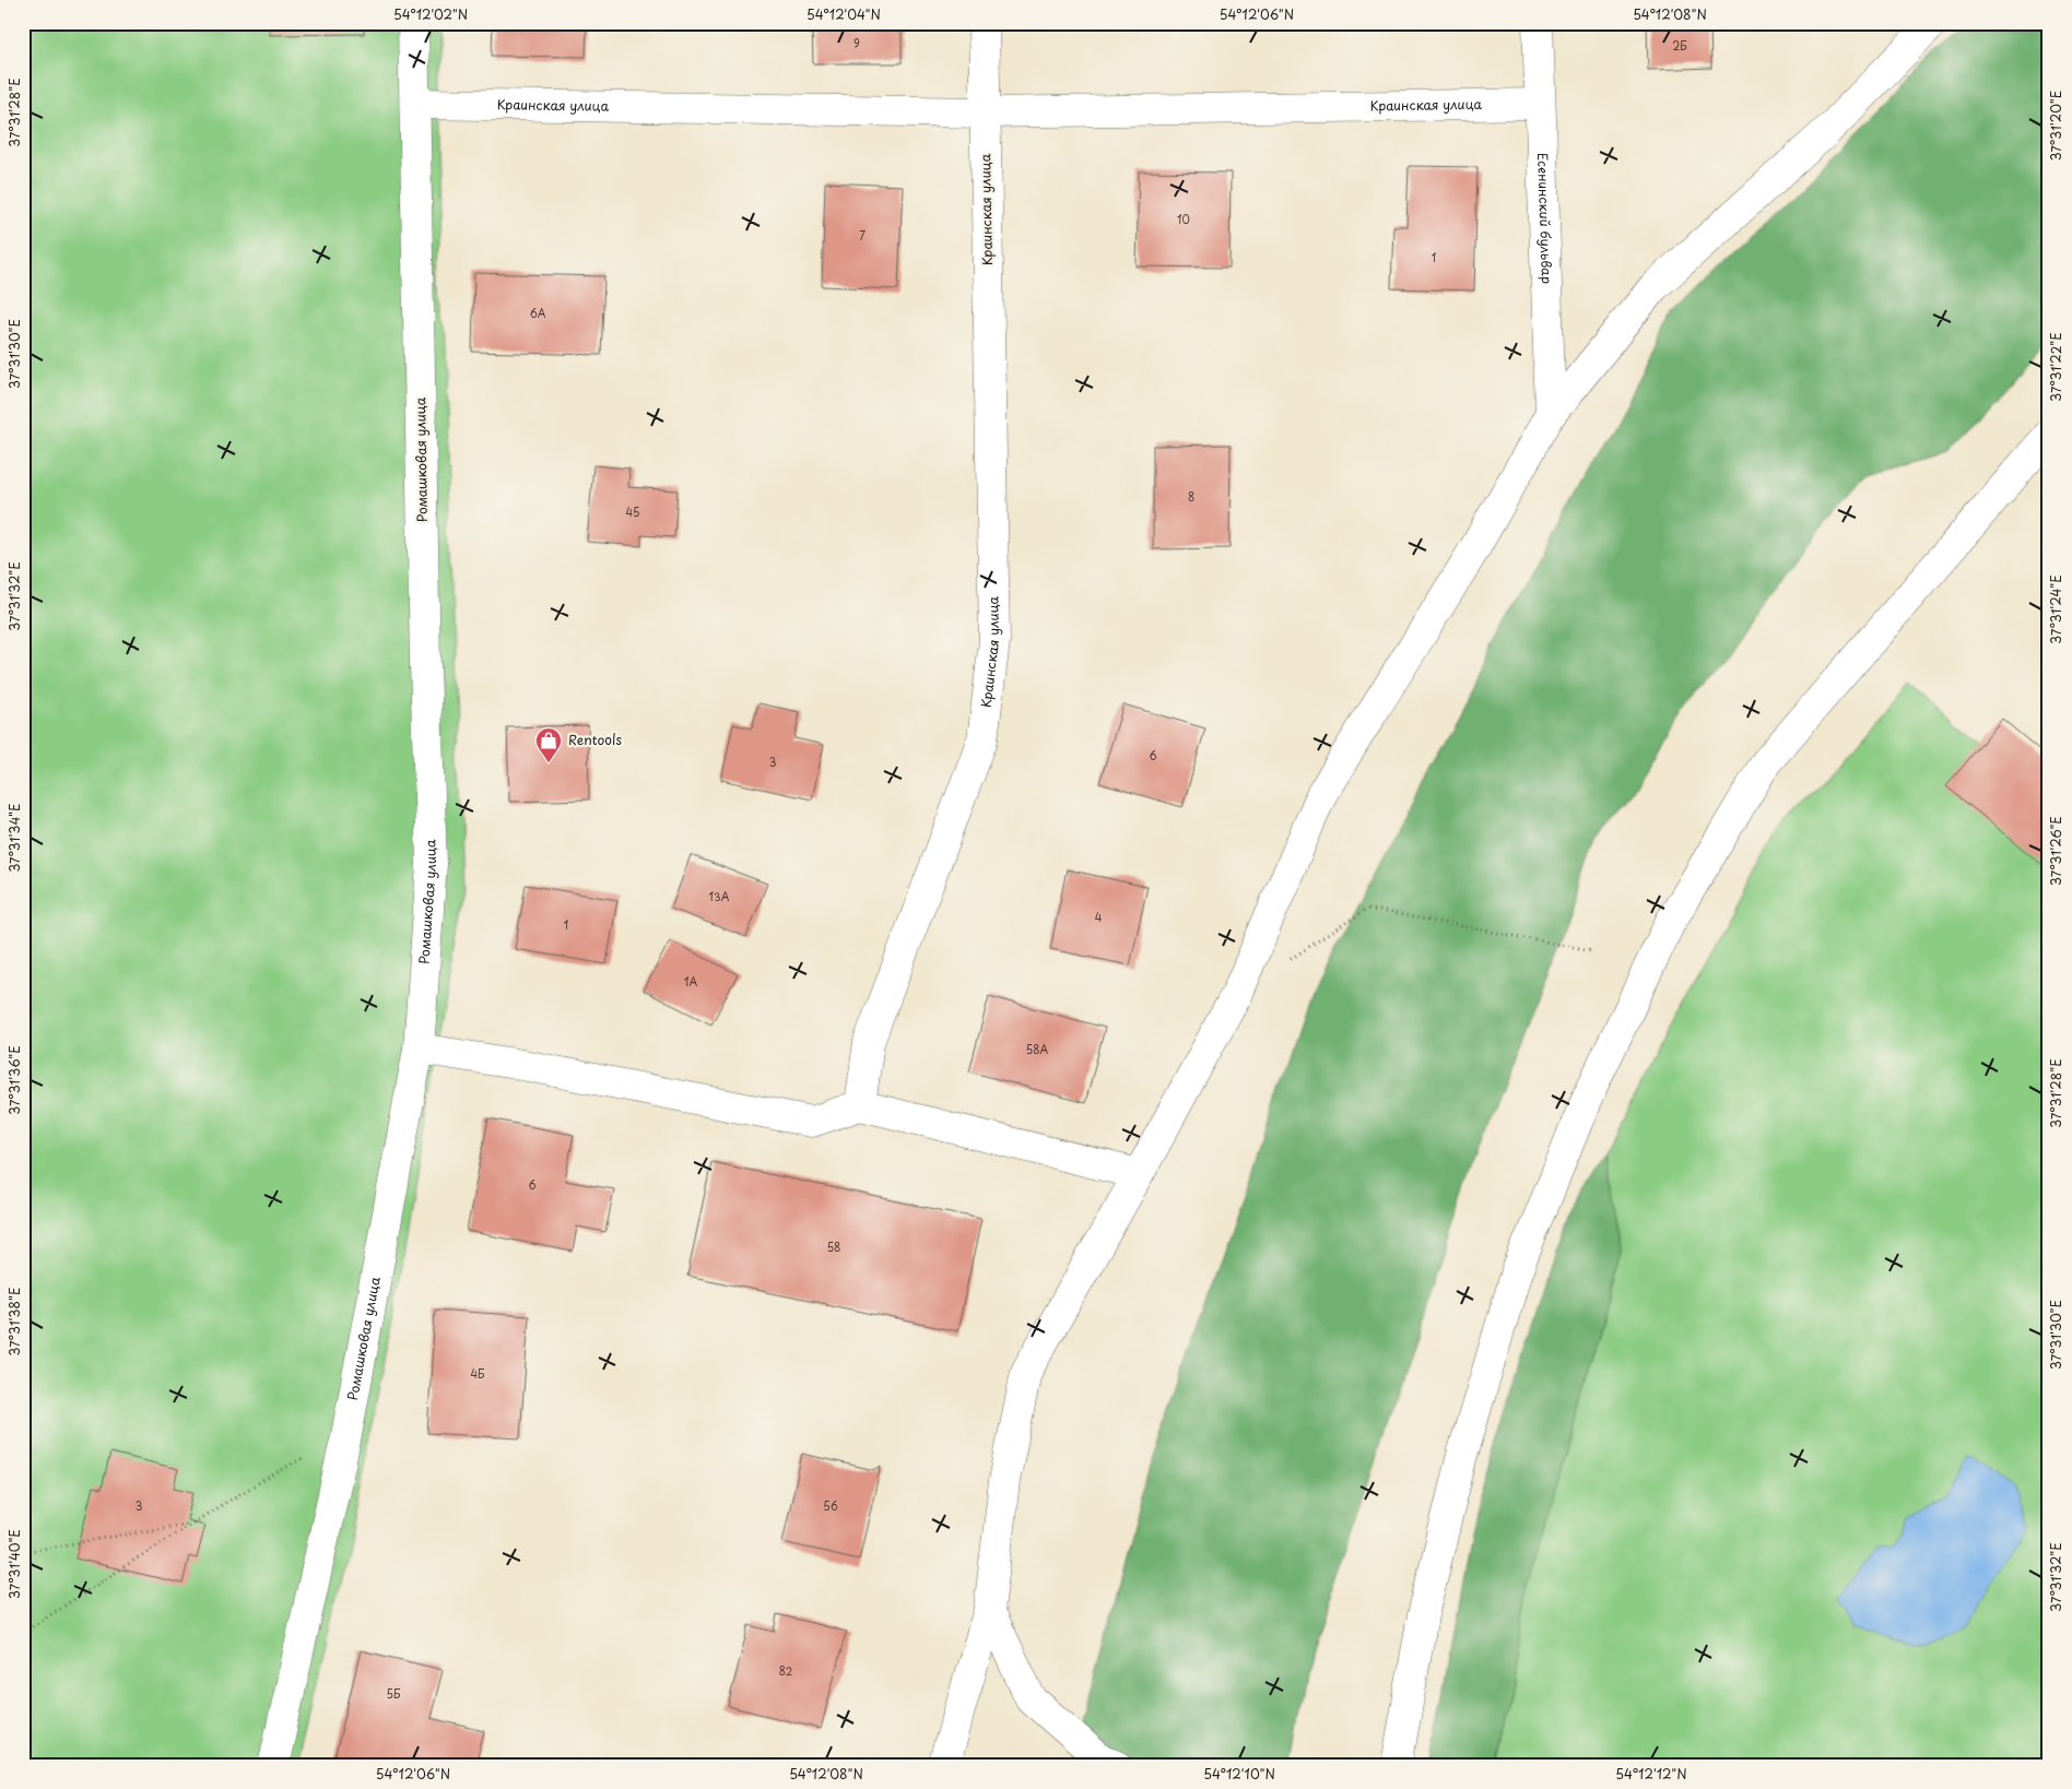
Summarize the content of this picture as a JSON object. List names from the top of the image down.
{
  "streets": {
    "street": ["Краинская улица", "Есенинский бульвар", "Ромашковая улица"]
  },
  "crossings": [
    ["Краинская улица", "Есенинский бульвар"],
    ["Краинская улица", "Ромашковая улица"]
  ],
  "places": {
    "shop": ["Rentools"]
  },
  "house_numbers": [
    "9",
    "2Б",
    "10",
    "7",
    "1",
    "6А",
    "8",
    "45",
    "6",
    "3",
    "13А",
    "4",
    "1",
    "1А",
    "58А",
    "6",
    "58",
    "4Б",
    "3",
    "56",
    "82",
    "5Б"
  ],
  "coordinates": [
    "54°12'02\"N",
    "54°12'04\"N",
    "54°12'06\"N",
    "54°12'08\"N",
    "37°31'28\"E",
    "37°31'20\"E",
    "37°31'30\"E",
    "37°31'22\"E",
    "37°31'32\"E",
    "37°31'24\"E",
    "37°31'34\"E",
    "37°31'26\"E",
    "37°31'36\"E",
    "37°31'38\"E",
    "37°31'40\"E",
    "54°12'10\"N",
    "54°12'12\"N"
  ]
}
